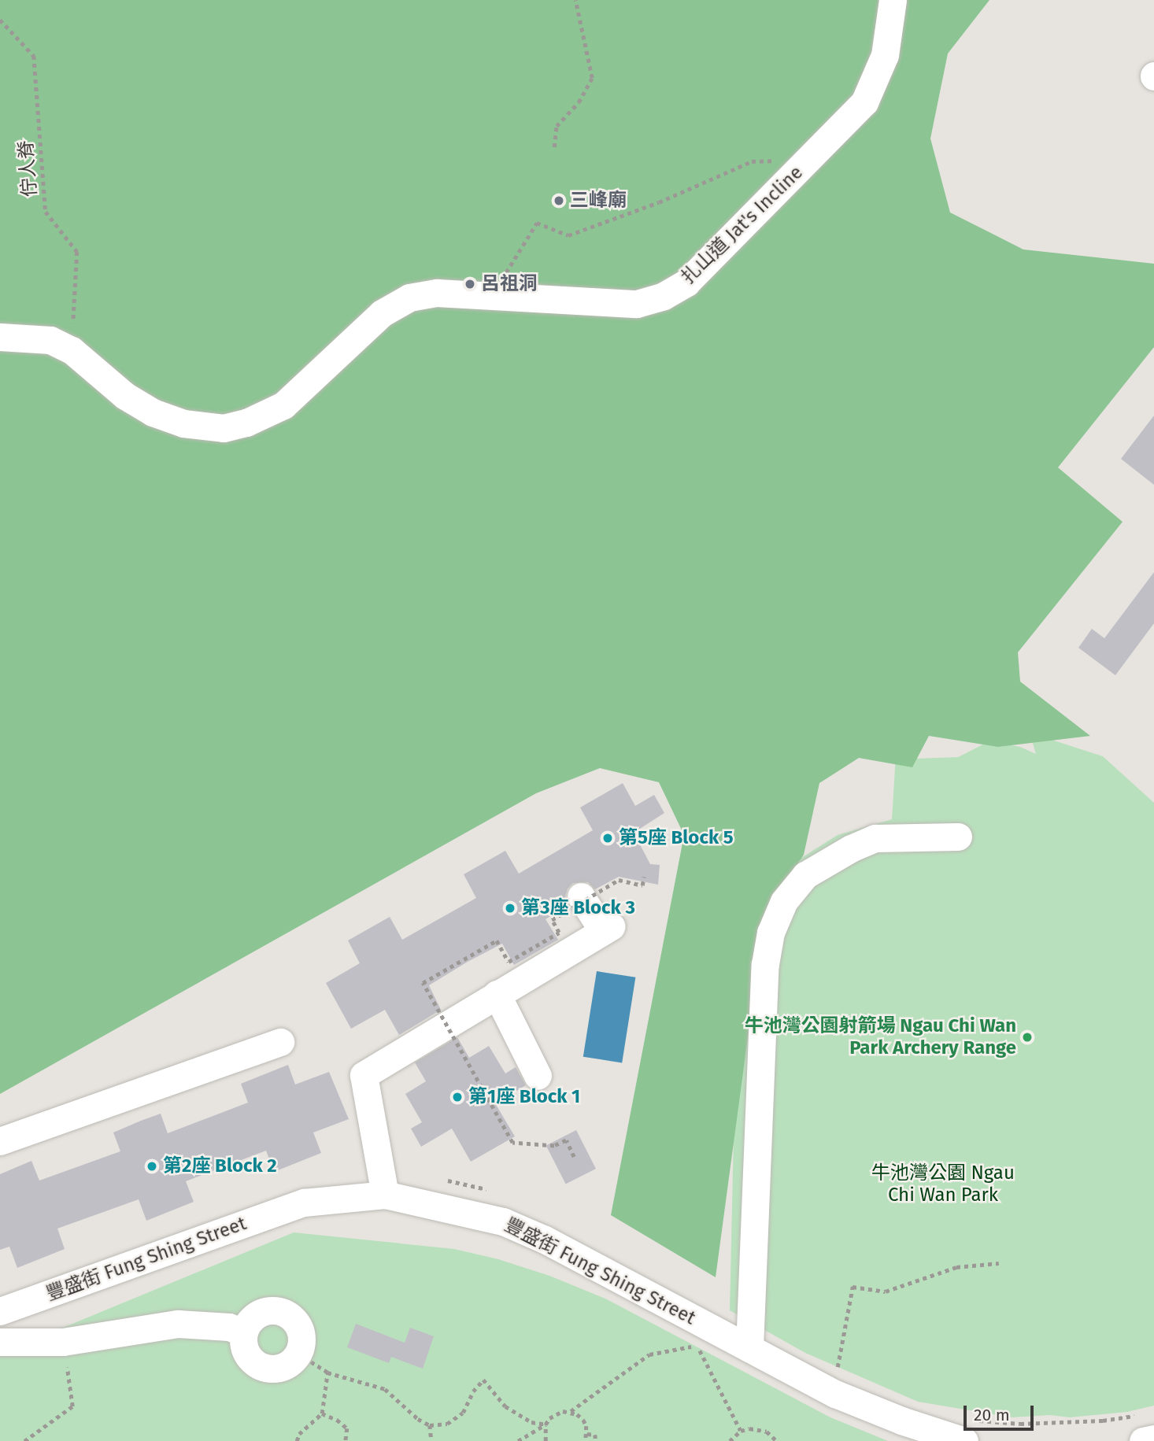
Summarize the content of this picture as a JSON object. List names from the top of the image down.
{
  "streets": {
    "street": ["扎山道 Jat's Incline", "豐盛街 Fung Shing Street"],
    "path": ["佇人脊"]
  },
  "crossings": [
    ["佇人脊", "扎山道 Jat's Incline"]
  ],
  "parks": ["牛池灣公園 Ngau Chi Wan Park"],
  "places": [
    "三峰廟",
    "呂祖洞",
    "第5座 Block 5",
    "第3座 Block 3",
    "牛池灣公園射箭場 Ngau Chi Wan Park Archery Range",
    "第1座 Block 1",
    "第2座 Block 2"
  ],
  "scale_bar": "20 m"
}
